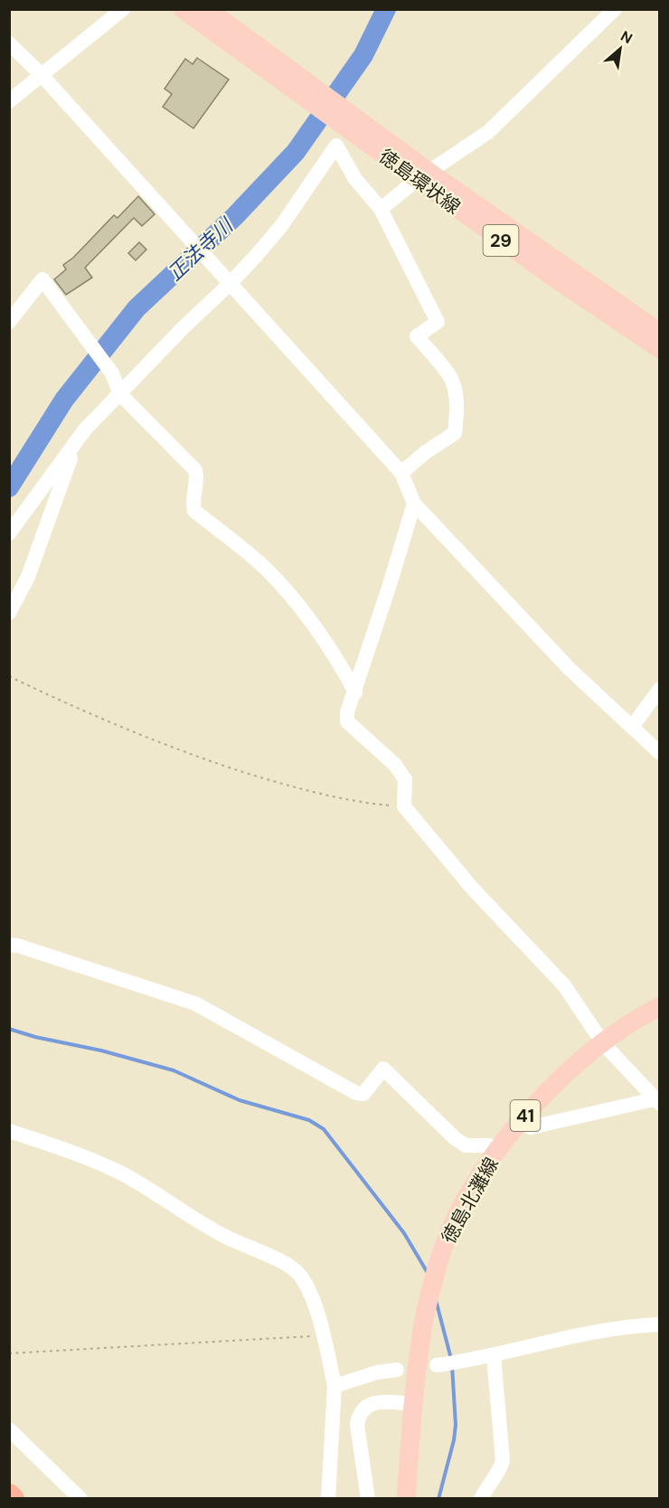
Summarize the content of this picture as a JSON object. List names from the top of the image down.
{
  "streets": {
    "main road": [
      "徳島環状線",
      "29",
      "41",
      "徳島北灘線"
    ]
  },
  "water": ["正法寺川"],
  "north": "top right"
}
